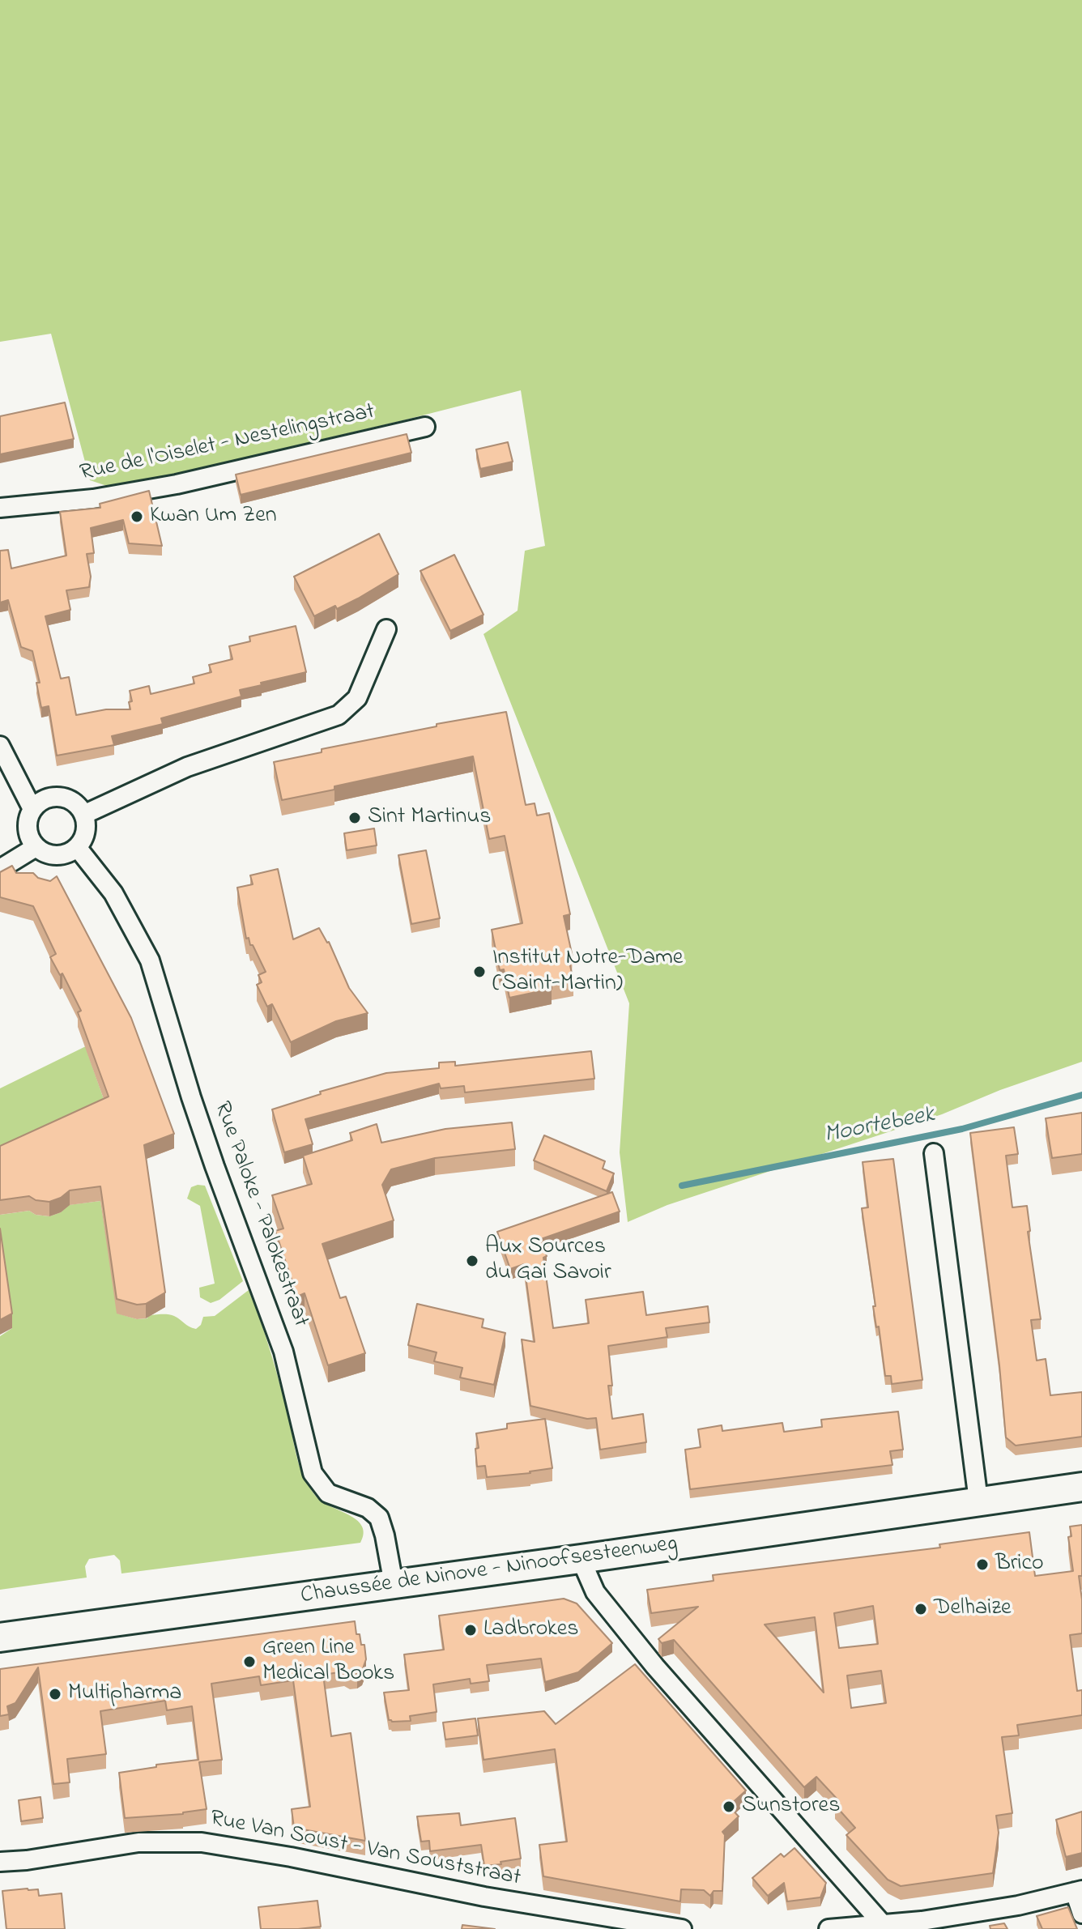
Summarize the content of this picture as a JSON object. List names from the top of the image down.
{
  "streets": {
    "main road": ["Chaussée de Ninove - Ninoofsesteenweg"],
    "street": ["Rue de l'Oiselet - Nestelingstraat", "Rue Paloke - Palokestraat", "Rue Van Soust - Van Souststraat"]
  },
  "crossings": [
    ["Rue Paloke - Palokestraat", "Chaussée de Ninove - Ninoofsesteenweg"]
  ],
  "water": ["Moortebeek"],
  "places": [
    "Kwan Um Zen",
    "Sint Martinus",
    "Institut Notre-Dame (Saint-Martin)",
    "Aux Sources du Gai Savoir",
    "Brico",
    "Delhaize",
    "Ladbrokes",
    "Green Line Medical Books",
    "Multipharma",
    "Sunstores"
  ]
}
